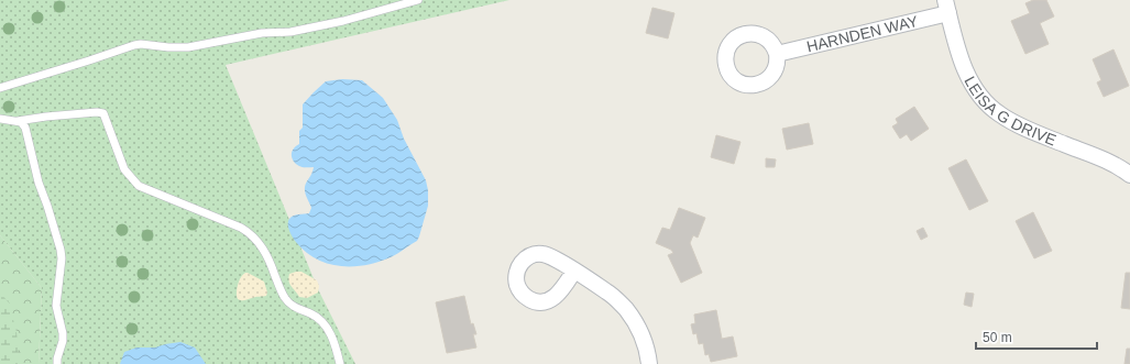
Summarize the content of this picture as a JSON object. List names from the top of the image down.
{
  "streets": {
    "street": ["HARNDEN WAY", "LEISA G DRIVE"]
  },
  "crossings": [
    ["HARNDEN WAY", "LEISA G DRIVE"]
  ],
  "scale_bar": "50 m"
}
